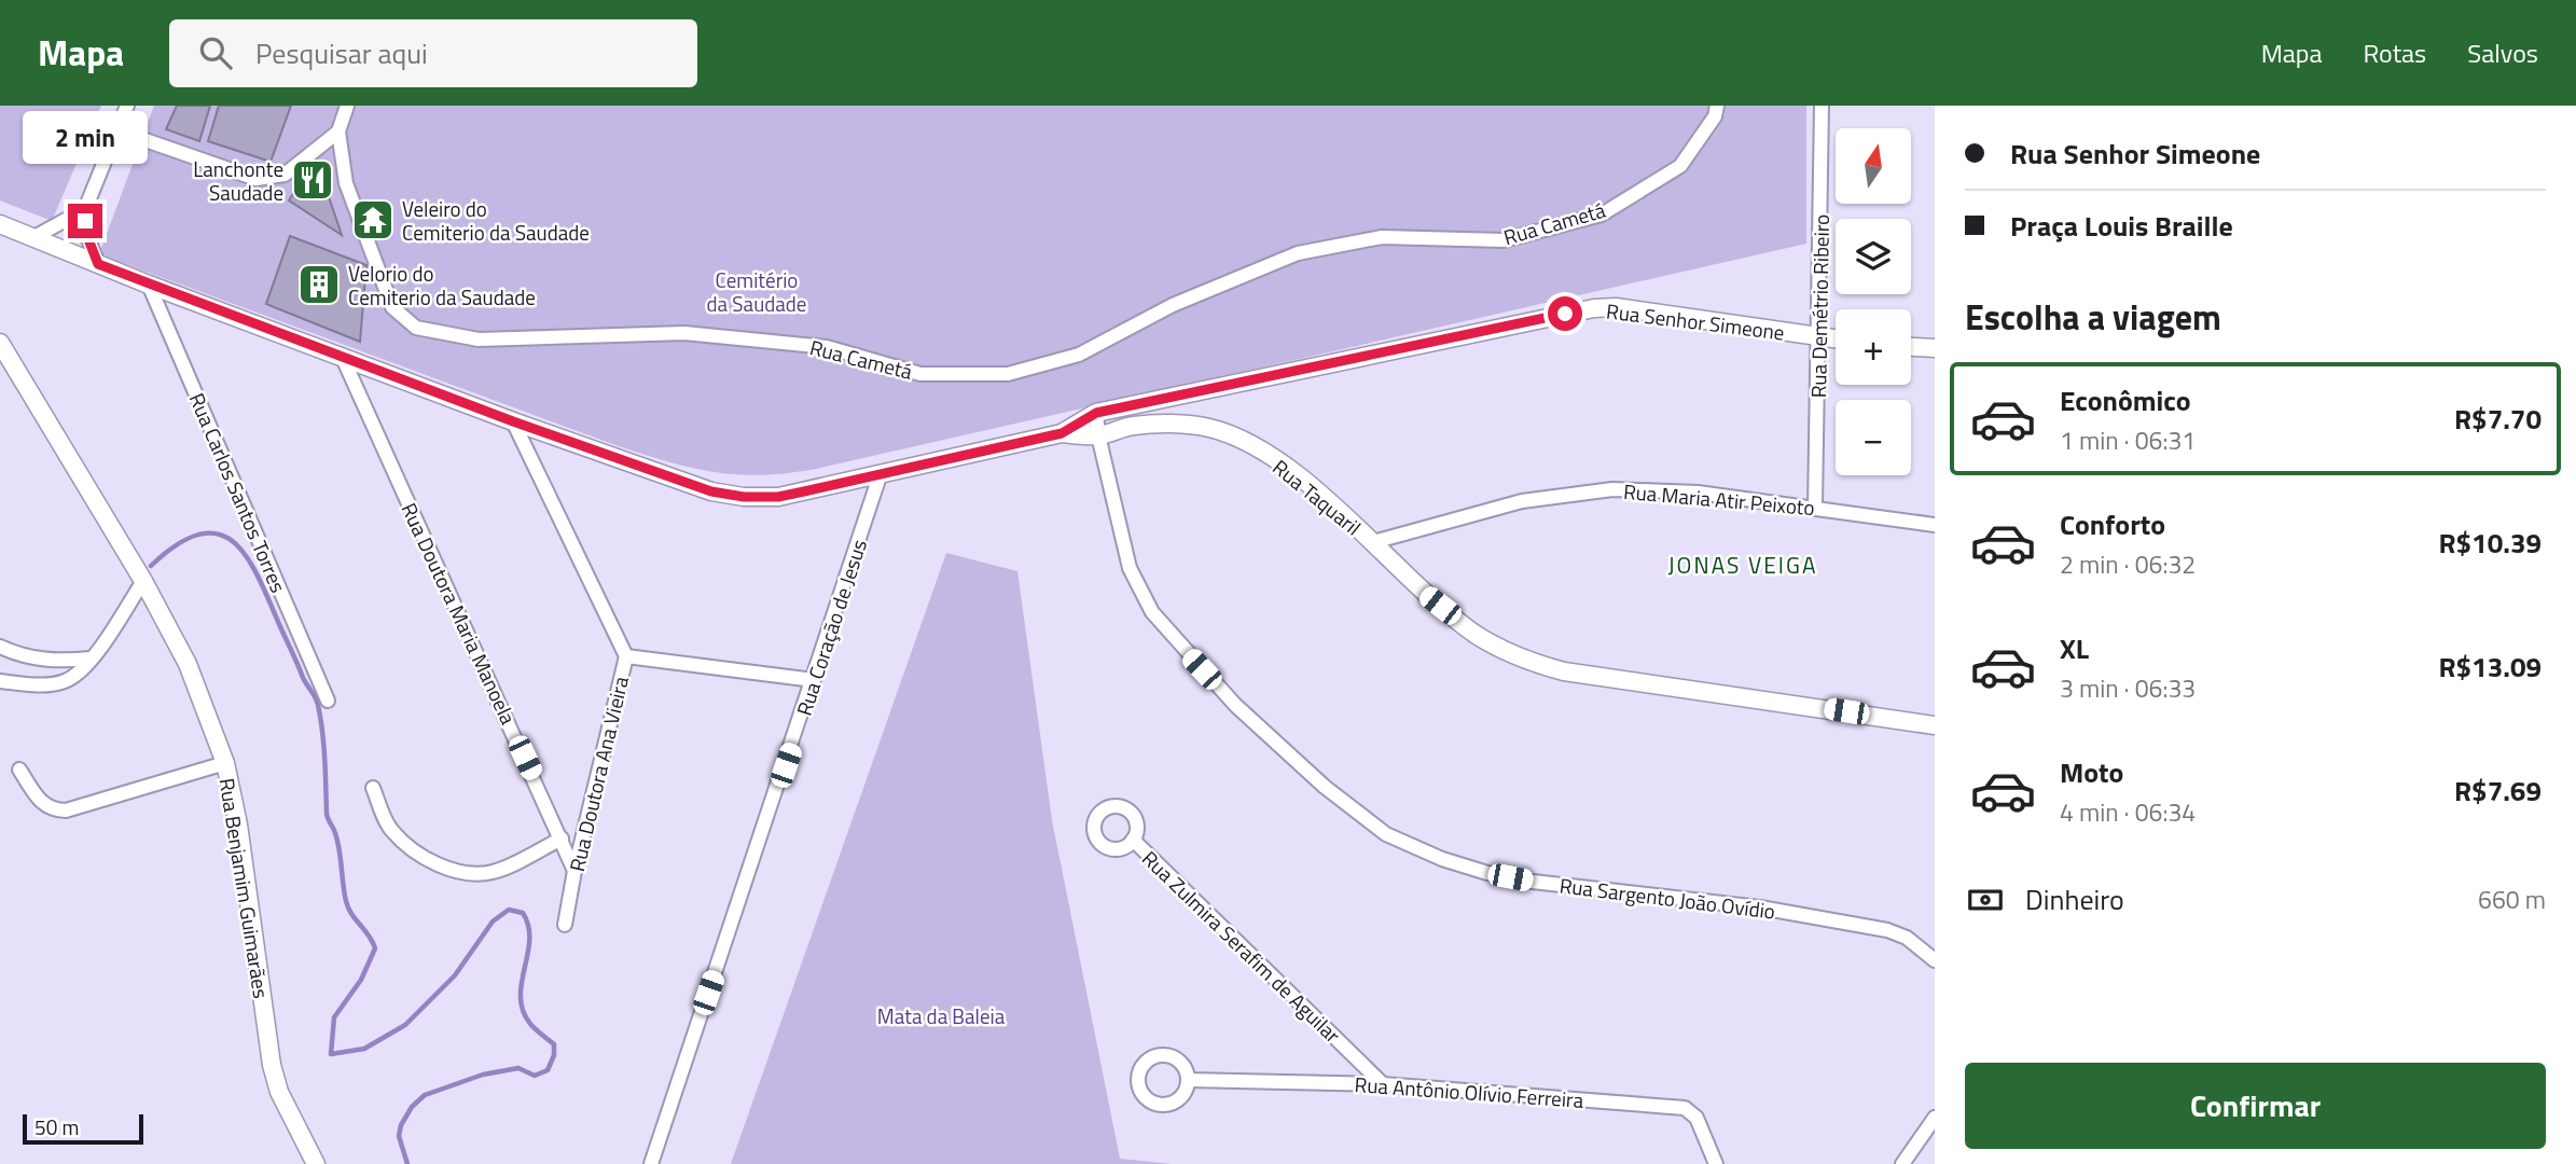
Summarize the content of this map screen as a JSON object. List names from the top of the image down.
{
  "streets": {
    "street": [
      "Rua Cametá",
      "Rua Demétrio Ribeiro",
      "Rua Senhor Simeone",
      "Rua Carlos Santos Torres",
      "Rua Taquaril",
      "Rua Maria Atir Peixoto",
      "Rua Doutora Maria Manoela",
      "Rua Coração de Jesus",
      "Rua Doutora Ana Vieira",
      "Rua Benjamim Guimarães",
      "Rua Sargento João Ovídio",
      "Rua Zulmira Serafim de Aguilar",
      "Rua Antônio Olívio Ferreira"
    ]
  },
  "crossings": [
    ["Rua Demétrio Ribeiro", "Rua Senhor Simeone"],
    ["Rua Demétrio Ribeiro", "Rua Maria Atir Peixoto"],
    ["Rua Senhor Simeone", "Rua Taquaril"],
    ["Rua Senhor Simeone", "Rua Sargento João Ovídio"],
    ["Rua Carlos Santos Torres", "Rua Taquaril"],
    ["Rua Taquaril", "Rua Maria Atir Peixoto"],
    ["Rua Taquaril", "Rua Doutora Maria Manoela"],
    ["Rua Taquaril", "Rua Coração de Jesus"],
    ["Rua Taquaril", "Rua Doutora Ana Vieira"],
    ["Rua Taquaril", "Rua Sargento João Ovídio"],
    ["Rua Doutora Maria Manoela", "Rua Doutora Ana Vieira"],
    ["Rua Zulmira Serafim de Aguilar", "Rua Antônio Olívio Ferreira"]
  ],
  "districts": ["JONAS VEIGA"],
  "parks": ["Cemitério da Saudade", "Mata da Baleia"],
  "places": {
    "restaurant": ["Lanchonte Saudade"],
    "temple": ["Veleiro do Cemiterio da Saudade"],
    "building": ["Velorio do Cemiterio da Saudade"]
  },
  "scale_bar": "50 m",
  "north": "top",
  "page": {
    "header": "Mapa",
    "search": "Pesquisar aqui",
    "nav": ["Mapa", "Rotas", "Salvos"],
    "banner": ["Rua Senhor Simeone", "Praça Louis Braille"],
    "bubble": "2 min",
    "map_buttons": ["+", "−"],
    "heading": "Escolha a viagem",
    "list": [
      {
        "name": "Econômico",
        "note": "1 min · 06:31",
        "value": "R$7.70"
      },
      {
        "name": "Conforto",
        "note": "2 min · 06:32",
        "value": "R$10.39"
      },
      {
        "name": "XL",
        "note": "3 min · 06:33",
        "value": "R$13.09"
      },
      {
        "name": "Moto",
        "note": "4 min · 06:34",
        "value": "R$7.69"
      }
    ],
    "pay": ["Dinheiro", "660 m"],
    "buttons": "Confirmar",
    "scale": "50 m"
  }
}
